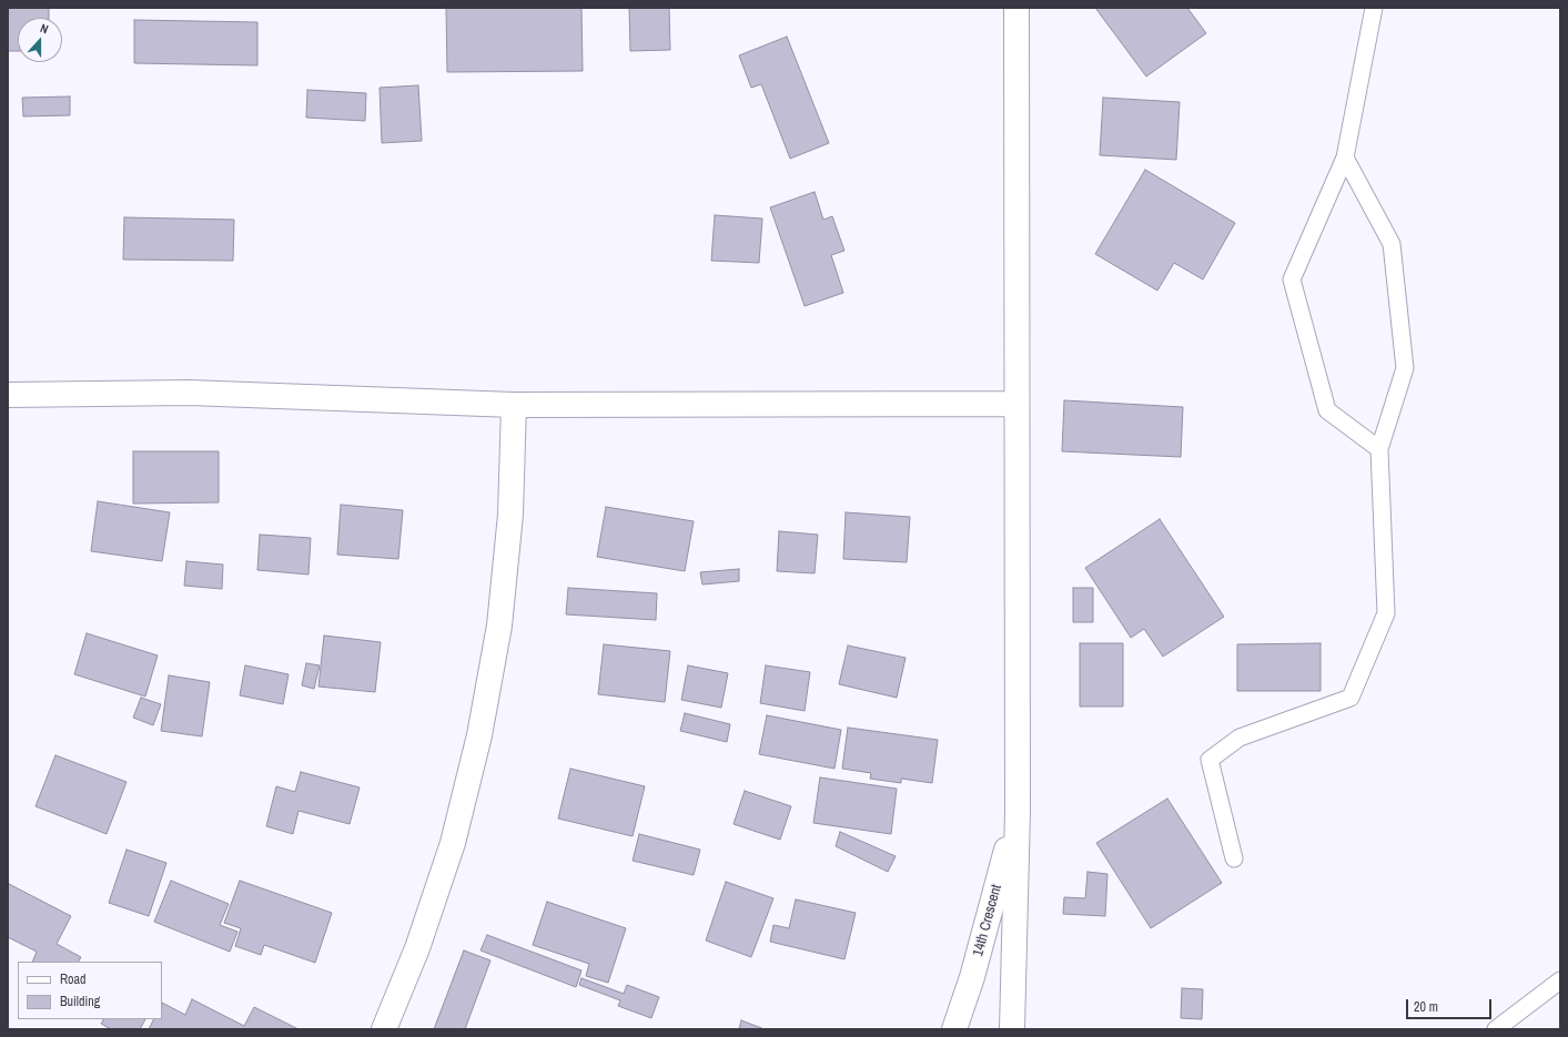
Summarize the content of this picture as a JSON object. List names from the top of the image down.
{
  "streets": {
    "street": ["14th Crescent"]
  },
  "legend": ["Road", "Building"],
  "scale_bar": "20 m",
  "north": "top"
}
